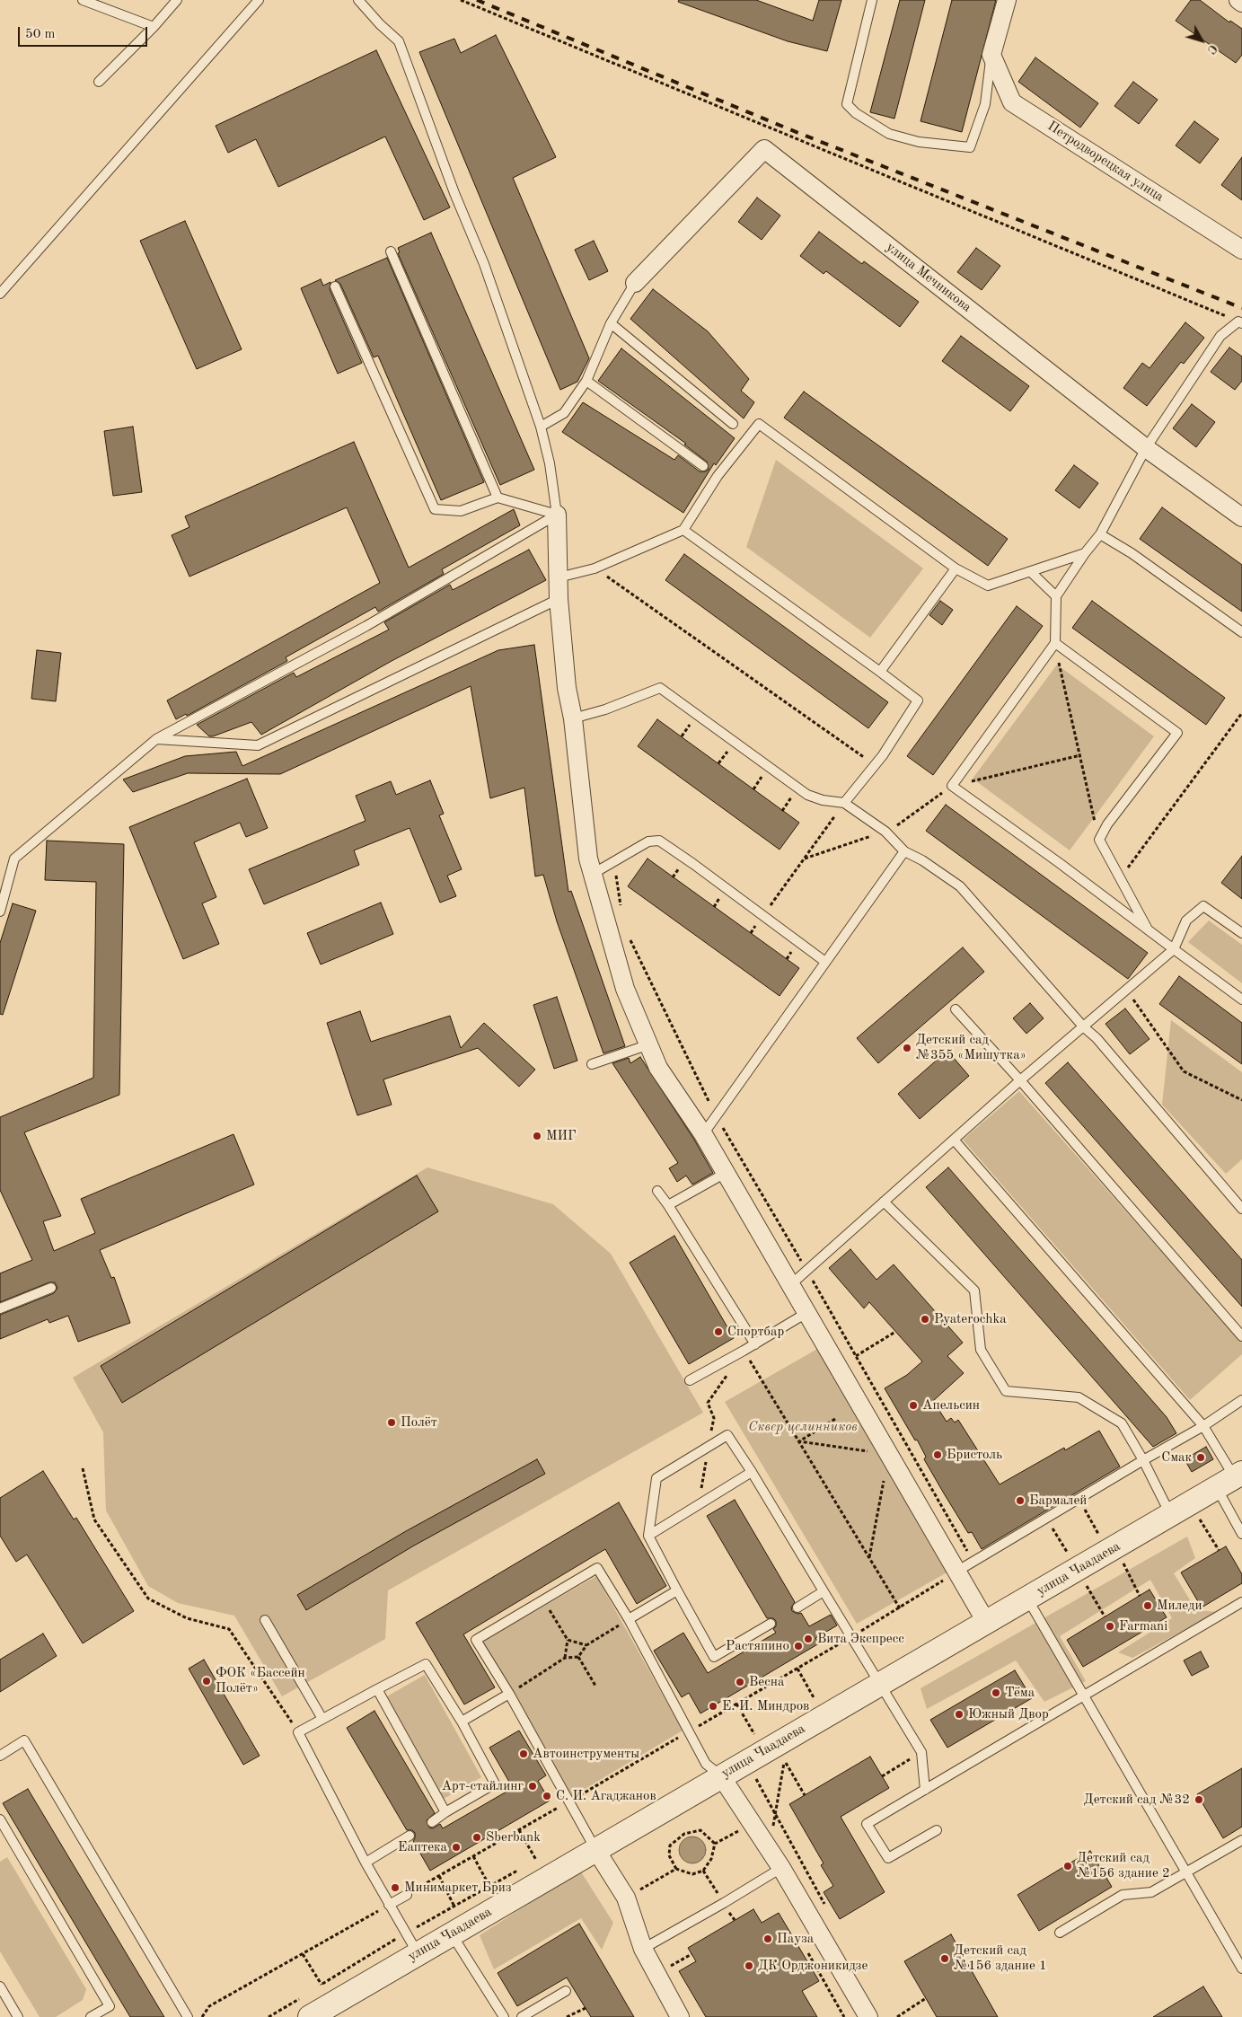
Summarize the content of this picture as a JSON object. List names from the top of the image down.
{
  "streets": {
    "street": ["Петродворецкая улица", "улица Мечникова", "улица Чаадаева"]
  },
  "parks": ["Сквер целинников"],
  "places": [
    "Детский сад №355 «Мишутка»",
    "МИГ",
    "Pyaterochka",
    "Спортбар",
    "Апельсин",
    "Полёт",
    "Бристоль",
    "Смак",
    "Бармалей",
    "Миледи",
    "Farmani",
    "Вита Экспресс",
    "Растяпино",
    "ФОК «Бассейн Полёт»",
    "Весна",
    "Тёма",
    "Е. И. Миндров",
    "Южный Двор",
    "Автоинструменты",
    "Арт-стайлинг",
    "С. И. Агаджанов",
    "Детский сад №32",
    "Sberbank",
    "Еаптека",
    "Детский сад №156 здание 2",
    "Минимаркет Бриз",
    "Пауза",
    "Детский сад №156 здание 1",
    "ДК Орджоникидзе"
  ],
  "scale_bar": "50 m",
  "north": "bottom right"
}
